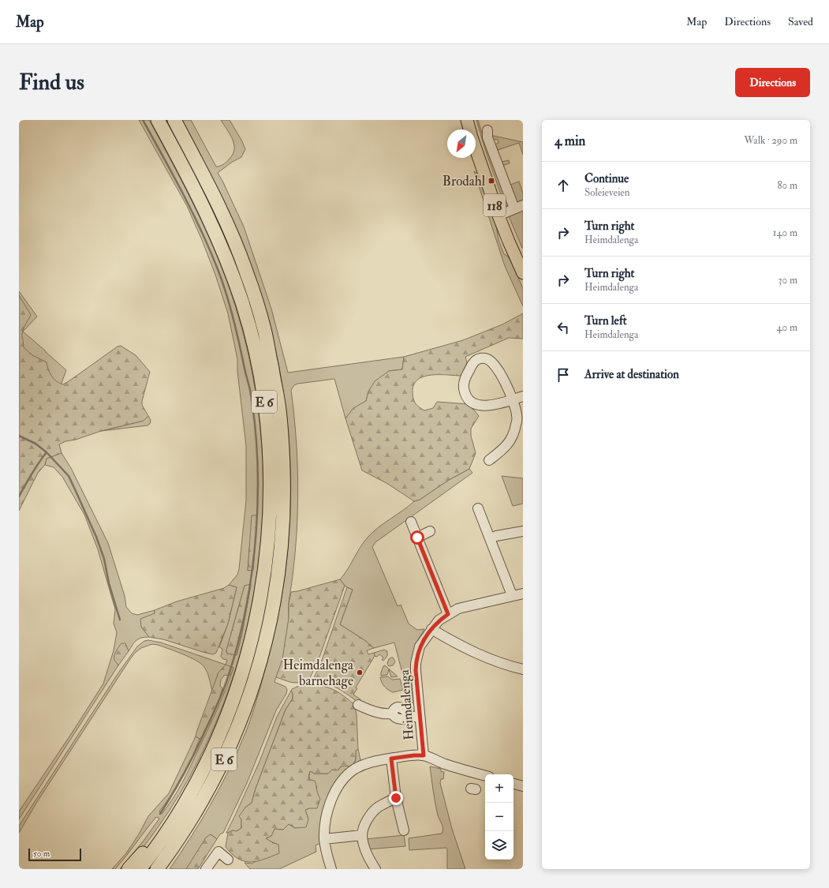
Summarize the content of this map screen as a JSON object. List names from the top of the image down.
{
  "streets": {
    "highway": ["E 6"],
    "main road": ["118"],
    "street": ["Heimdalenga"]
  },
  "places": {
    "transit": ["Brodahl"],
    "other": ["Heimdalenga barnehage"]
  },
  "scale_bar": "50 m",
  "north": "bottom left",
  "page": {
    "header": "Map",
    "nav": ["Map", "Directions", "Saved"],
    "buttons": "Directions",
    "title": "Find us",
    "heading": ["4 min", "Walk · 290 m"],
    "list": [
      ["Continue", "Soleieveien", "80 m"],
      ["Turn right", "Heimdalenga", "140 m"],
      ["Turn right", "Heimdalenga", "30 m"],
      ["Turn left", "Heimdalenga", "40 m"],
      "Arrive at destination"
    ],
    "map_buttons": ["+", "−"],
    "scale": "50 m"
  }
}
